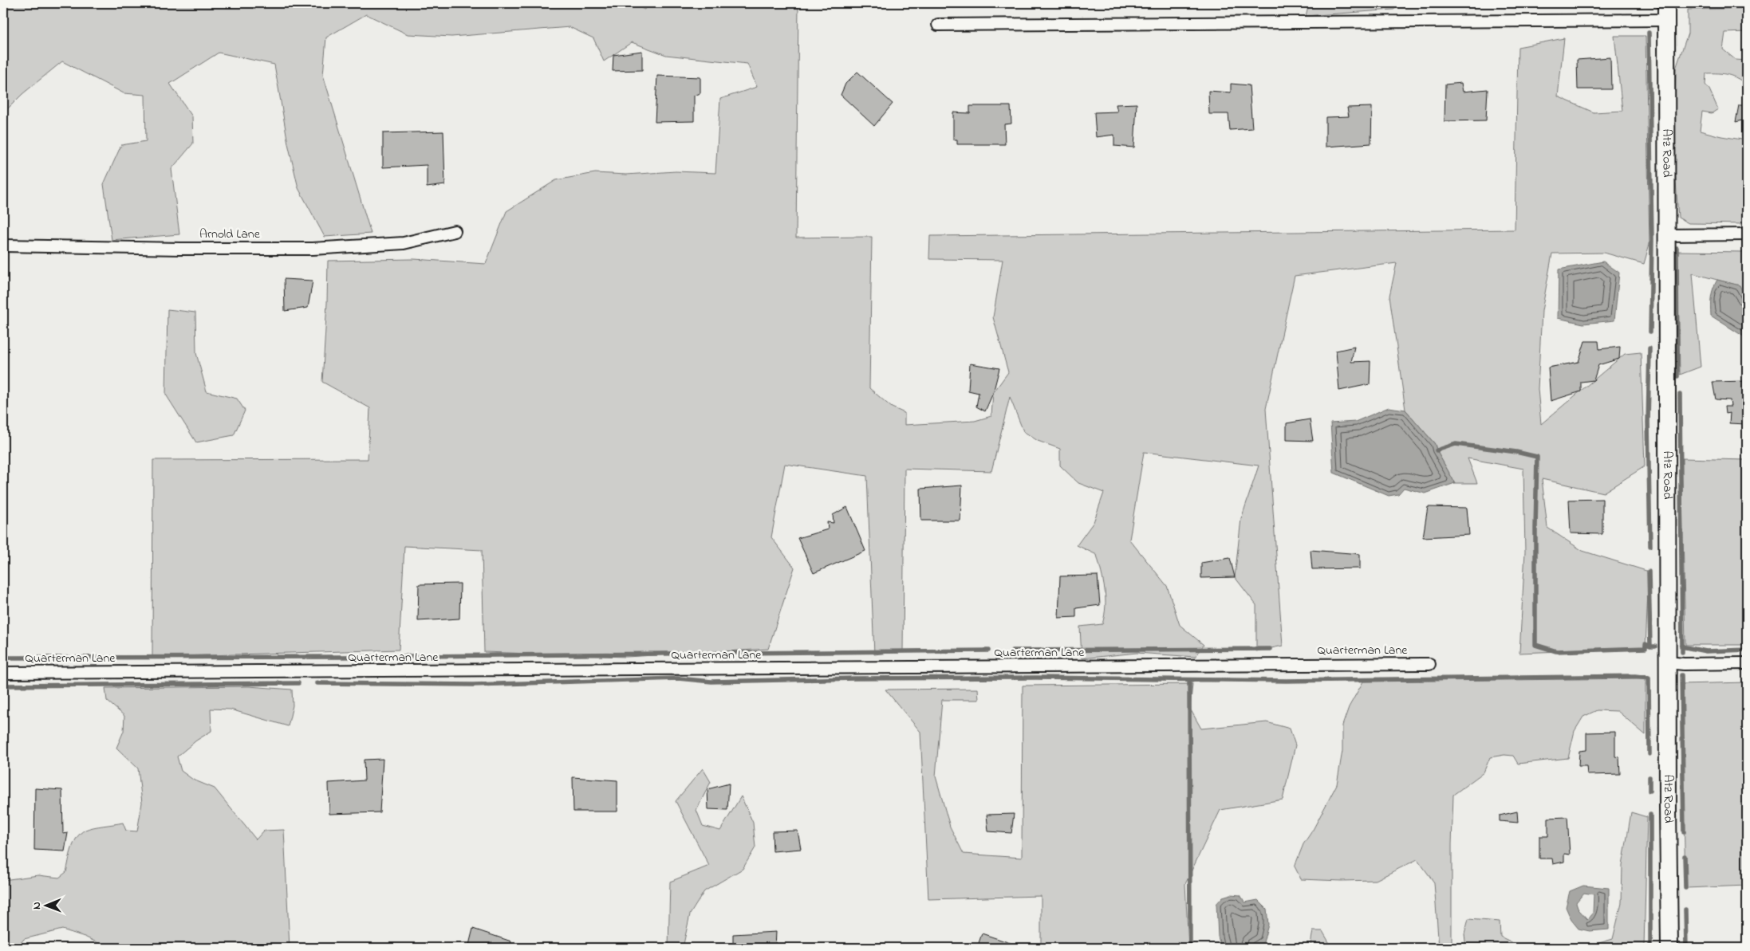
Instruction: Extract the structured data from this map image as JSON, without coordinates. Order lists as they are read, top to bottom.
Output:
{
  "streets": {
    "street": ["Atz Road", "Arnold Lane", "Quarterman Lane"]
  },
  "north": "left"
}
